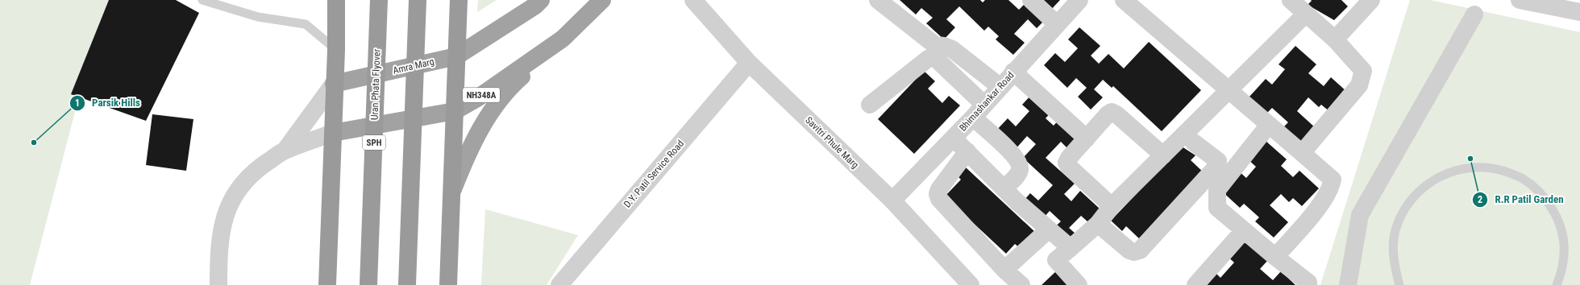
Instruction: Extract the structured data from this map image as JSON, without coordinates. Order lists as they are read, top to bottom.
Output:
{
  "streets": {
    "highway": [
      "Amra Marg",
      "Uran Phata Flyover",
      "NH348A",
      "SPH"
    ],
    "street": ["Bhimashankar Road", "Savitri Phule Marg", "D.Y. Patil Service Road"]
  },
  "crossings": [
    ["Bhimashankar Road", "Savitri Phule Marg"],
    ["Savitri Phule Marg", "D.Y. Patil Service Road"]
  ],
  "places": ["Parsik Hills", "R.R Patil Garden"]
}
